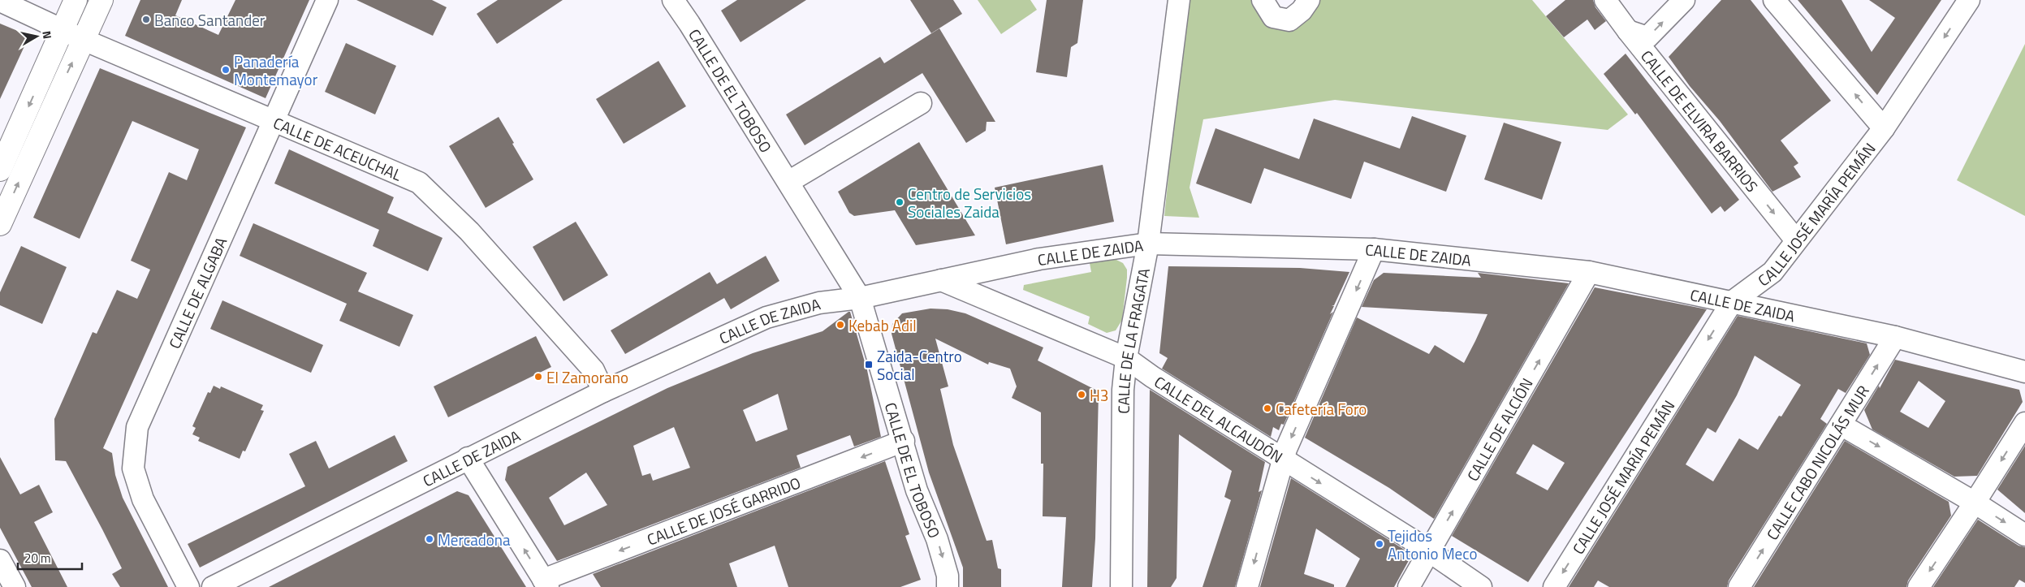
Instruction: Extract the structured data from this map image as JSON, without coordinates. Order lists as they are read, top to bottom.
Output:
{
  "streets": {
    "street": [
      "CALLE DE EL TOBOSO",
      "CALLE DE ELVIRA BARRIOS",
      "CALLE DE ACEUCHAL",
      "CALLE JOSÉ MARÍA PEMÁN",
      "CALLE DE ZAIDA",
      "CALLE DE ALGABA",
      "CALLE DE LA FRAGATA",
      "CALLE DEL ALCAUDÓN",
      "CALLE DE ALCIÓN",
      "CALLE CABO NICOLÁS MUR",
      "CALLE DE JOSÉ GARRIDO"
    ]
  },
  "crossings": [
    ["CALLE DE EL TOBOSO", "CALLE DE ZAIDA"],
    ["CALLE DE EL TOBOSO", "CALLE DE JOSÉ GARRIDO"],
    ["CALLE DE ELVIRA BARRIOS", "CALLE JOSÉ MARÍA PEMÁN"],
    ["CALLE DE ACEUCHAL", "CALLE DE ZAIDA"],
    ["CALLE DE ACEUCHAL", "CALLE DE ALGABA"],
    ["CALLE JOSÉ MARÍA PEMÁN", "CALLE DE ZAIDA"],
    ["CALLE DE ZAIDA", "CALLE DE LA FRAGATA"],
    ["CALLE DE ZAIDA", "CALLE DEL ALCAUDÓN"],
    ["CALLE DE ZAIDA", "CALLE DE ALCIÓN"],
    ["CALLE DE ZAIDA", "CALLE CABO NICOLÁS MUR"],
    ["CALLE DE LA FRAGATA", "CALLE DEL ALCAUDÓN"],
    ["CALLE DEL ALCAUDÓN", "CALLE DE ALCIÓN"]
  ],
  "one_way": ["CALLE JOSÉ MARÍA PEMÁN", "CALLE DE JOSÉ GARRIDO"],
  "places": {
    "other": [
      "Banco Santander",
      "Panadería Montemayor",
      "Centro de Servicios Sociales Zaida",
      "Kebab Adil",
      "El Zamorano",
      "H3",
      "Cafetería Foro",
      "Mercadona",
      "Tejidos Antonio Meco"
    ],
    "transit": ["Zaida-Centro Social"]
  },
  "scale_bar": "20 m",
  "north": "right"
}
